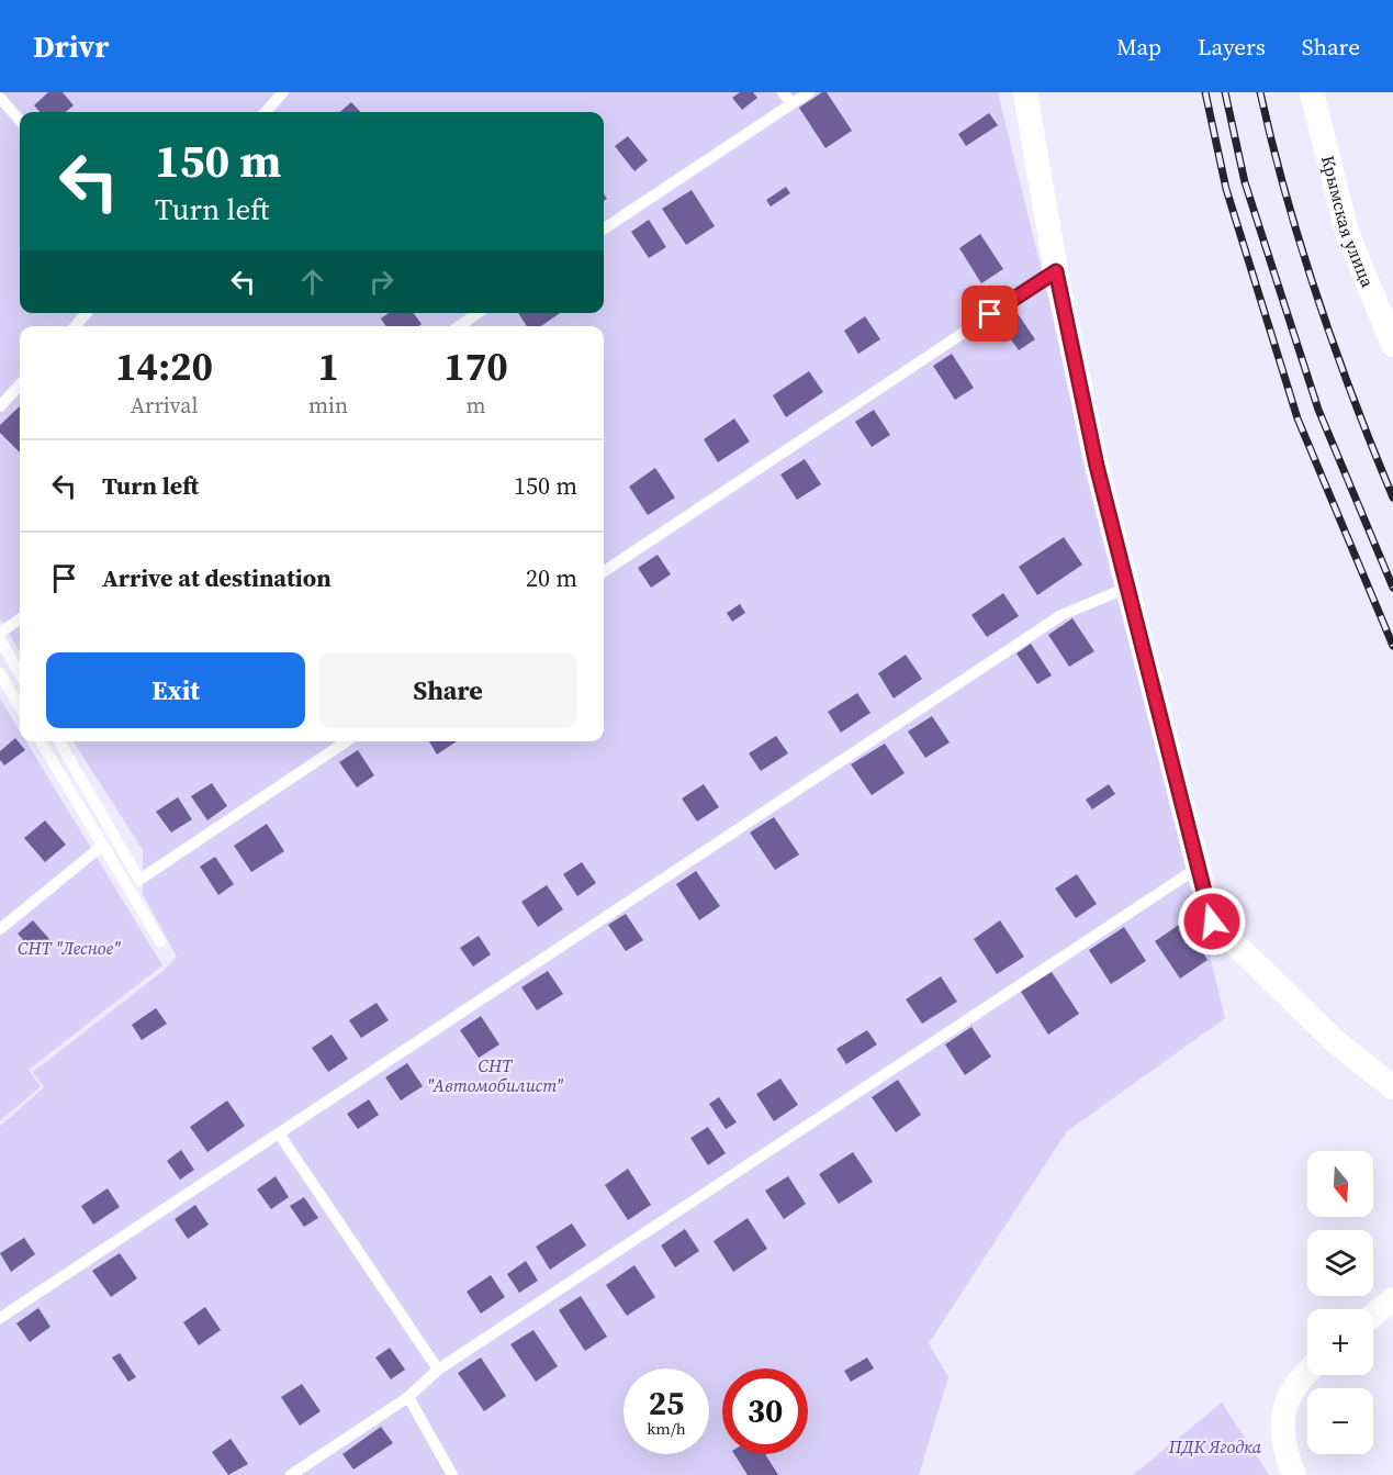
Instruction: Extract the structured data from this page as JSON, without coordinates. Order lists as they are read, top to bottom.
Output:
{
  "streets": {
    "street": ["Крымская улица"]
  },
  "parks": ["СНТ \"Лесное\"", "СНТ \"Автомобилист\"", "ПДК Ягодка"],
  "north": "bottom",
  "page": {
    "header": "Drivr",
    "nav": ["Map", "Layers", "Share"],
    "turn": ["150 m", "Turn left"],
    "eta": [
      "14:20",
      "Arrival",
      "1",
      "min",
      "170",
      "m"
    ],
    "list": [
      {
        "name": "Turn left",
        "value": "150 m"
      },
      {
        "name": "Arrive at destination",
        "value": "20 m"
      }
    ],
    "buttons": ["Exit", "Share"],
    "map_buttons": ["+", "−"],
    "speed": "25 km/h",
    "limit": "30"
  }
}
